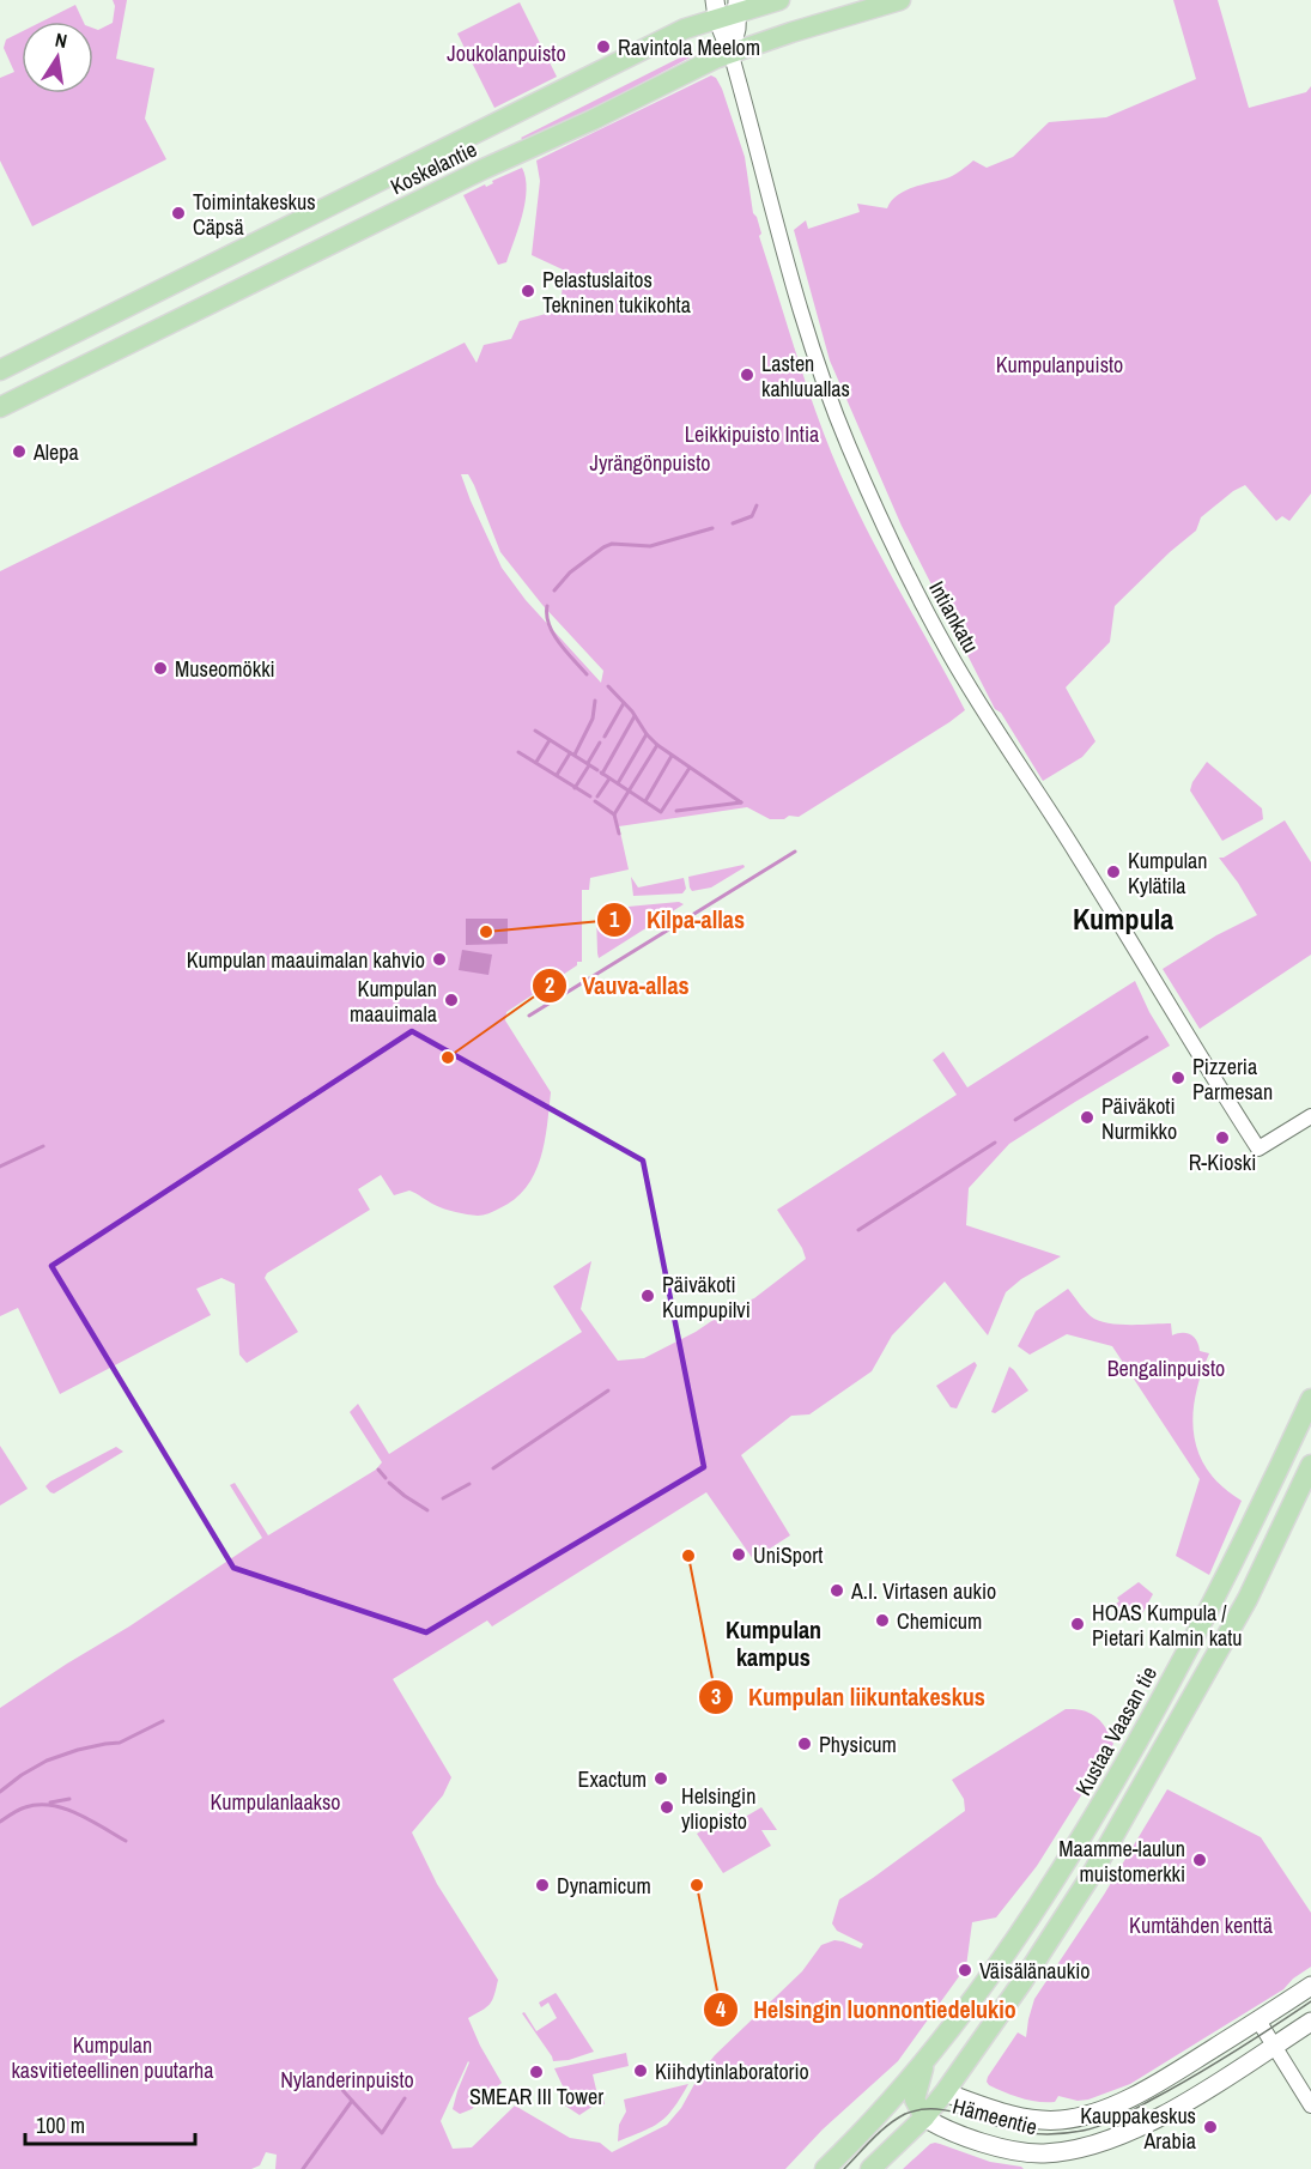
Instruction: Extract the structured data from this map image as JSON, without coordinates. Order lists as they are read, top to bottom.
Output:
{
  "streets": {
    "main road": ["Koskelantie", "Kustaa Vaasan tie", "Hämeentie"],
    "street": ["Intiankatu"]
  },
  "crossings": [
    ["Koskelantie", "Intiankatu"]
  ],
  "districts": ["Kumpula", "Kumpulan kampus"],
  "parks": [
    "Joukolanpuisto",
    "Kumpulanpuisto",
    "Leikkipuisto Intia",
    "Jyrängönpuisto",
    "Bengalinpuisto",
    "Kumpulanlaakso",
    "Kumtähden kenttä",
    "Kumpulan kasvitieteellinen puutarha",
    "Nylanderinpuisto"
  ],
  "places": [
    "Ravintola Meelom",
    "Toimintakeskus Cäpsä",
    "Pelastuslaitos Tekninen tukikohta",
    "Lasten kahluuallas",
    "Alepa",
    "Museomökki",
    "Kumpulan Kylätila",
    "Kilpa-allas",
    "Kumpulan maauimalan kahvio",
    "Kumpulan maauimala",
    "Vauva-allas",
    "Pizzeria Parmesan",
    "Päiväkoti Nurmikko",
    "R-Kioski",
    "Päiväkoti Kumpupilvi",
    "UniSport",
    "Kumpulan liikuntakeskus",
    "A.I. Virtasen aukio",
    "Chemicum",
    "HOAS Kumpula / Pietari Kalmin katu",
    "Physicum",
    "Exactum",
    "Helsingin yliopisto",
    "Maamme-laulun muistomerkki",
    "Dynamicum",
    "Helsingin luonnontiedelukio",
    "Väisälänaukio",
    "Kiihdytinlaboratorio",
    "SMEAR III Tower",
    "Kauppakeskus Arabia"
  ],
  "scale_bar": "100 m",
  "north": "top"
}
